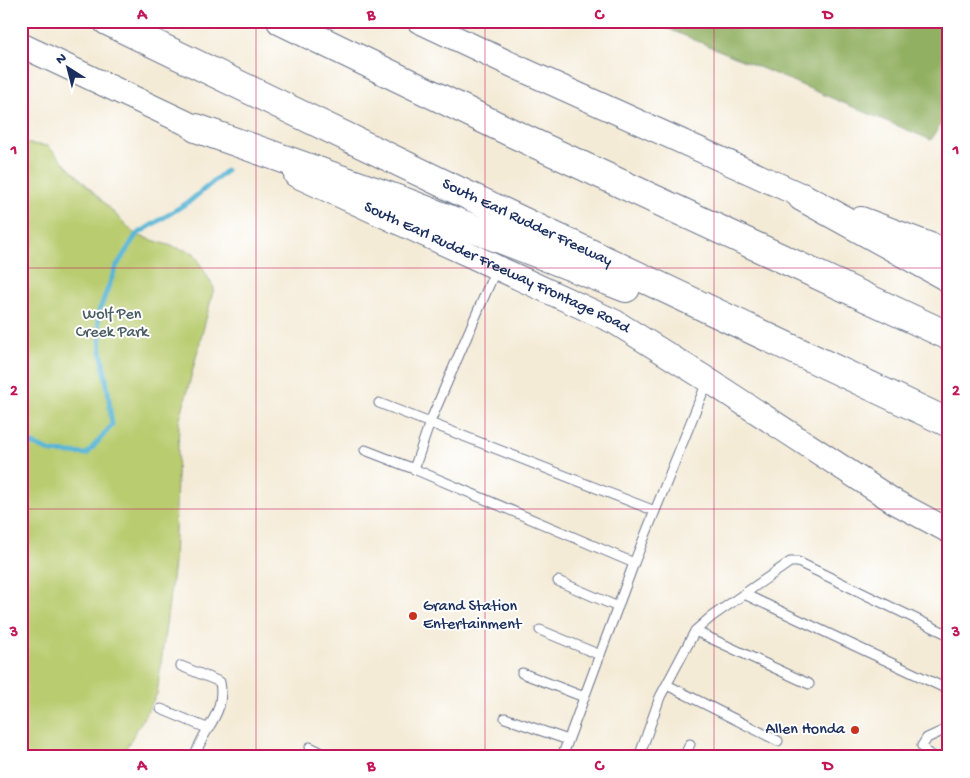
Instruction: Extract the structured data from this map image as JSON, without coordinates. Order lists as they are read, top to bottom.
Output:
{
  "streets": {
    "highway": ["South Earl Rudder Freeway"],
    "main road": ["South Earl Rudder Freeway Frontage Road"]
  },
  "parks": ["Wolf Pen Creek Park"],
  "places": ["Grand Station Entertainment", "Allen Honda"],
  "north": "top left",
  "grid": {
    "columns": [
      "A",
      "B",
      "C",
      "D"
    ],
    "rows": ["1", "2", "3"]
  }
}
